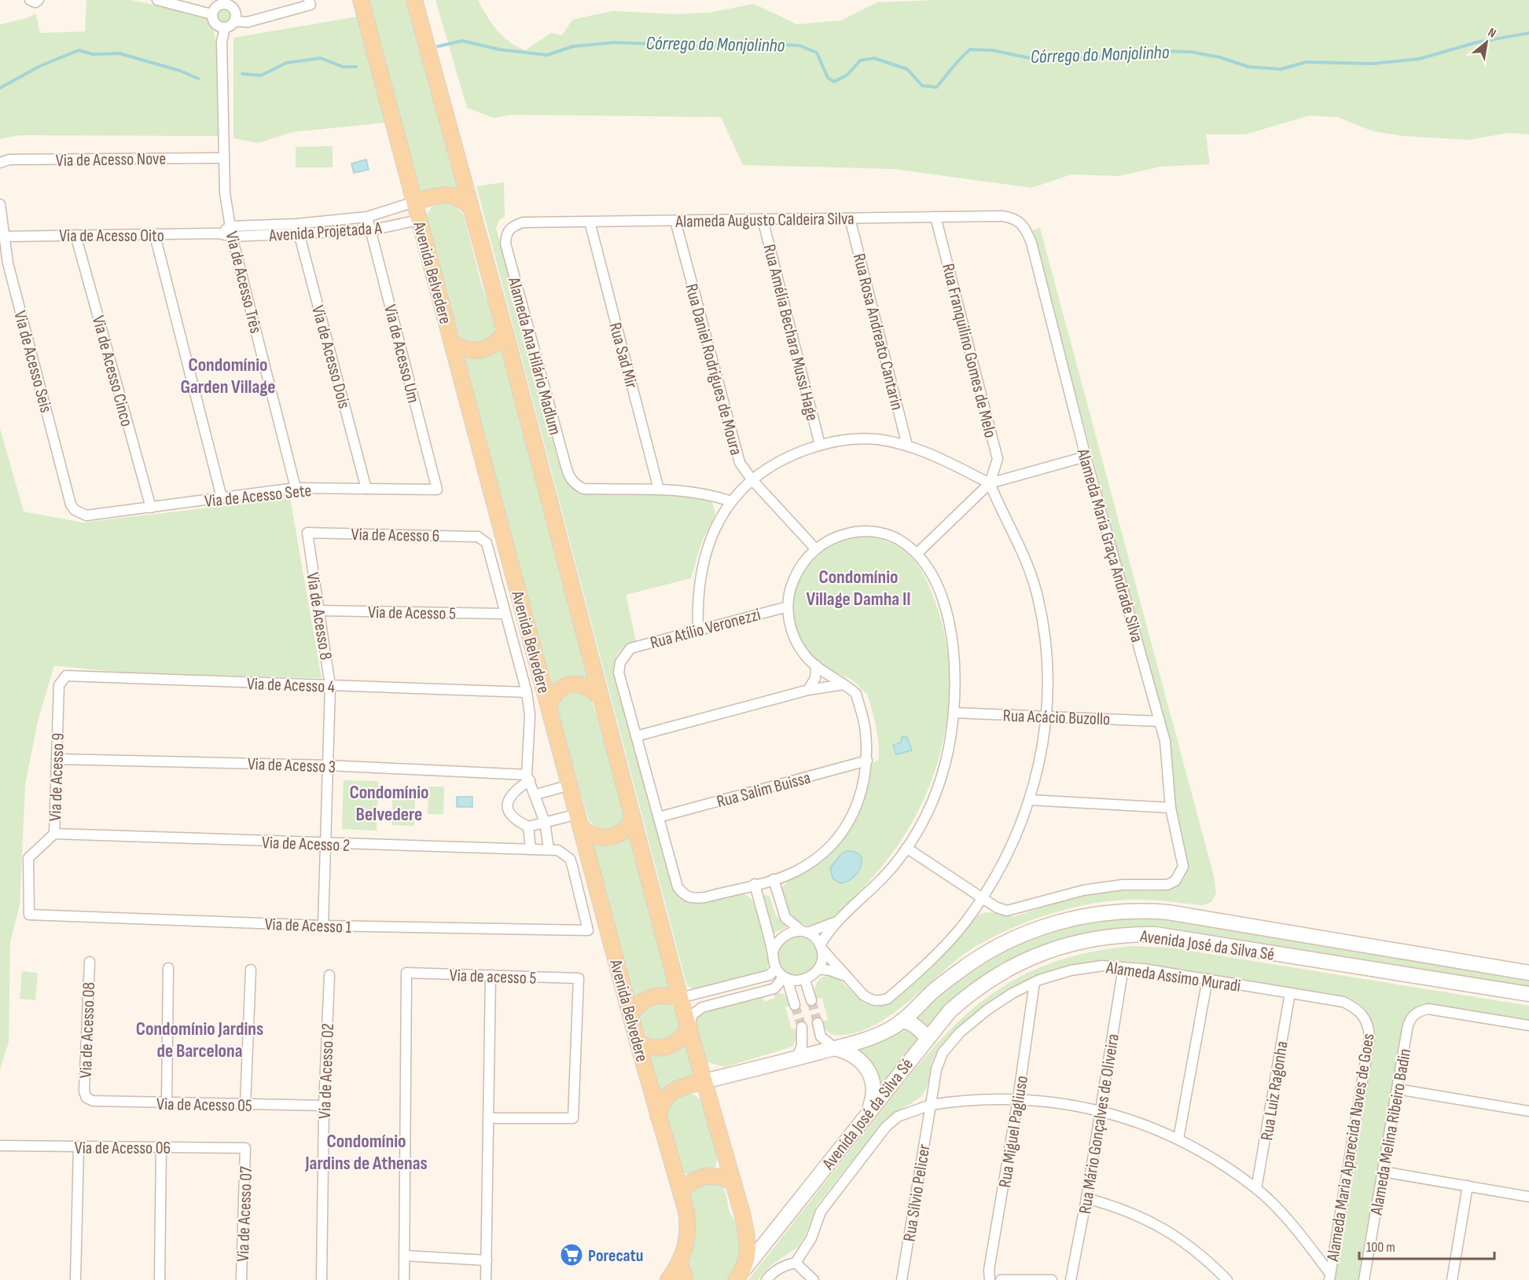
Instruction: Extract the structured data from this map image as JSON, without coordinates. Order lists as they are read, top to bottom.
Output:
{
  "streets": {
    "main road": ["Avenida Belvedere", "Avenida José da Silva Sé"],
    "street": [
      "Via de Acesso Nove",
      "Alameda Augusto Caldeira Silva",
      "Avenida Projetada A",
      "Via de Acesso Oito",
      "Via de Acesso Três",
      "Rua Rosa Andreato Cantarin",
      "Rua Amélia Bechara Mussi Hage",
      "Rua Franquilino Gomes de Melo",
      "Via de Acesso Um",
      "Rua Sad Mir",
      "Alameda Ana Hilário Madlum",
      "Via de Acesso Dois",
      "Via de Acesso Seis",
      "Rua Daniel Rodrigues de Moura",
      "Via de Acesso Cinco",
      "Via de Acesso Sete",
      "Via de Acesso 6",
      "Alameda Maria Graça Andrade Silva",
      "Via de Acesso 5",
      "Via de Acesso 8",
      "Rua Atílio Veronezzi",
      "Via de Acesso 4",
      "Rua Acácio Buzollo",
      "Via de Acesso 3",
      "Via de Acesso 9",
      "Rua Salim Buissa",
      "Via de Acesso 2",
      "Via de Acesso 1",
      "Via de acesso 5",
      "Alameda Assimo Muradi",
      "Via de Acesso 08",
      "Via de Acesso 02",
      "Rua Luiz Ragonha",
      "Via de Acesso 05",
      "Rua Mário Gonçalves de Oliveira",
      "Rua Miguel Pagliuso",
      "Alameda Melina Ribeiro Badin",
      "Via de Acesso 06",
      "Alameda Maria Aparecida Naves de Goes",
      "Rua Sílvio Pelicer",
      "Via de Acesso 07"
    ]
  },
  "crossings": [
    ["Via de Acesso Nove", "Via de Acesso Três"],
    ["Alameda Augusto Caldeira Silva", "Rua Rosa Andreato Cantarin"],
    ["Alameda Augusto Caldeira Silva", "Rua Amélia Bechara Mussi Hage"],
    ["Alameda Augusto Caldeira Silva", "Rua Franquilino Gomes de Melo"],
    ["Alameda Augusto Caldeira Silva", "Rua Sad Mir"],
    ["Alameda Augusto Caldeira Silva", "Alameda Ana Hilário Madlum"],
    ["Alameda Augusto Caldeira Silva", "Rua Daniel Rodrigues de Moura"],
    ["Alameda Augusto Caldeira Silva", "Alameda Maria Graça Andrade Silva"],
    ["Avenida Projetada A", "Via de Acesso Oito"],
    ["Avenida Projetada A", "Avenida Belvedere"],
    ["Avenida Projetada A", "Via de Acesso Três"],
    ["Avenida Projetada A", "Via de Acesso Um"],
    ["Avenida Projetada A", "Via de Acesso Dois"],
    ["Via de Acesso Oito", "Via de Acesso Três"],
    ["Via de Acesso Oito", "Via de Acesso Seis"],
    ["Via de Acesso Oito", "Via de Acesso Cinco"],
    ["Via de Acesso Três", "Via de Acesso Sete"],
    ["Via de Acesso Um", "Via de Acesso Sete"],
    ["Rua Sad Mir", "Alameda Ana Hilário Madlum"],
    ["Via de Acesso Dois", "Via de Acesso Sete"],
    ["Via de Acesso Seis", "Via de Acesso Sete"],
    ["Via de Acesso Cinco", "Via de Acesso Sete"],
    ["Via de Acesso 6", "Via de Acesso 5"],
    ["Via de Acesso 6", "Via de Acesso 8"],
    ["Alameda Maria Graça Andrade Silva", "Rua Acácio Buzollo"],
    ["Via de Acesso 5", "Via de Acesso 8"],
    ["Via de Acesso 8", "Via de Acesso 4"],
    ["Via de Acesso 8", "Via de Acesso 3"],
    ["Via de Acesso 8", "Via de Acesso 2"],
    ["Via de Acesso 8", "Via de Acesso 1"],
    ["Via de Acesso 4", "Via de Acesso 9"],
    ["Via de Acesso 3", "Via de Acesso 9"],
    ["Via de Acesso 9", "Via de Acesso 2"],
    ["Via de Acesso 9", "Via de Acesso 1"],
    ["Via de Acesso 2", "Via de Acesso 1"],
    ["Alameda Assimo Muradi", "Rua Luiz Ragonha"],
    ["Alameda Assimo Muradi", "Rua Mário Gonçalves de Oliveira"],
    ["Alameda Assimo Muradi", "Rua Miguel Pagliuso"],
    ["Alameda Assimo Muradi", "Alameda Maria Aparecida Naves de Goes"],
    ["Alameda Assimo Muradi", "Rua Sílvio Pelicer"],
    ["Via de Acesso 08", "Via de Acesso 05"],
    ["Via de Acesso 02", "Via de Acesso 05"],
    ["Via de Acesso 06", "Via de Acesso 07"]
  ],
  "districts": [
    "Condomínio Garden Village",
    "Condomínio Village Damha II",
    "Condomínio Belvedere",
    "Condomínio Jardins de Barcelona",
    "Condomínio Jardins de Athenas"
  ],
  "water": ["Córrego do Monjolinho"],
  "places": {
    "supermarket": ["Porecatu"]
  },
  "scale_bar": "100 m",
  "north": "top right"
}
